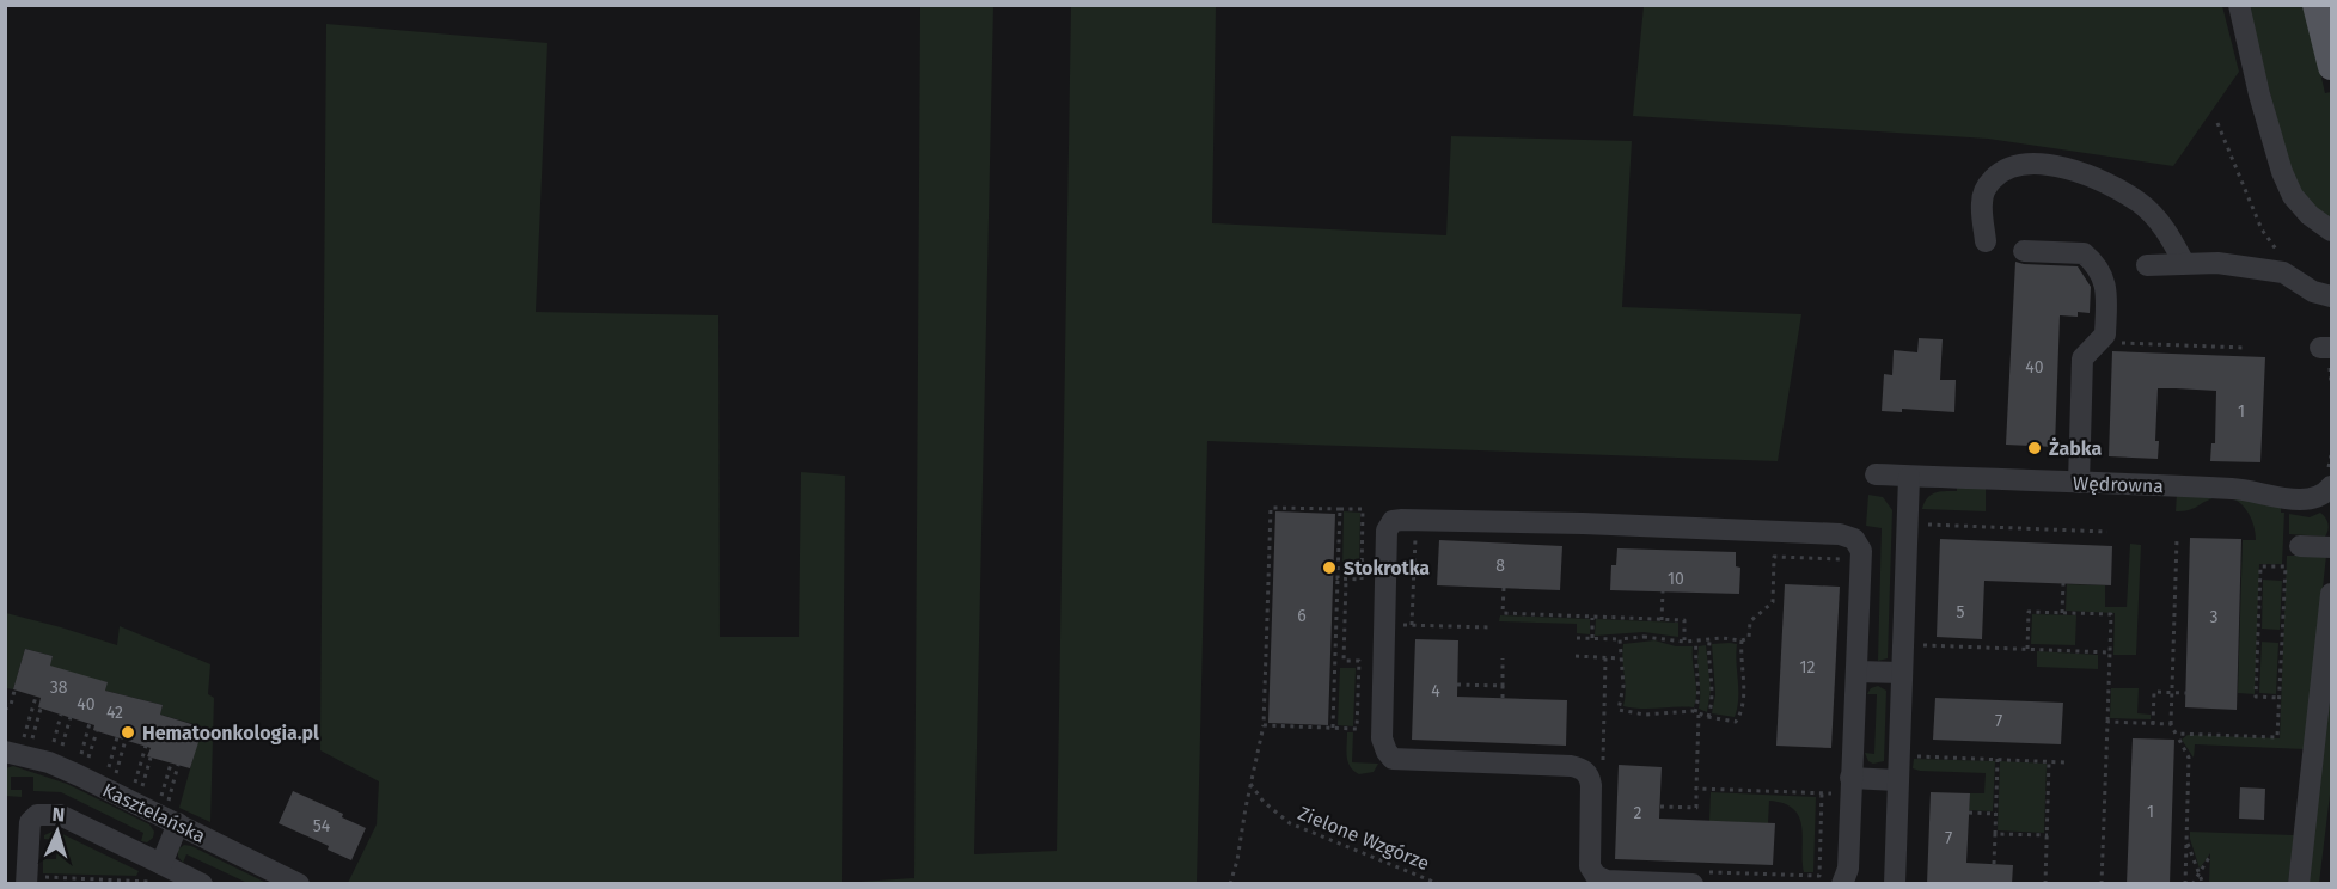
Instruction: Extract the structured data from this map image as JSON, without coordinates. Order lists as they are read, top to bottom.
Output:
{
  "streets": {
    "street": ["Wędrowna", "Kasztelańska"],
    "path": ["Zielone Wzgórze"]
  },
  "places": ["Żabka", "Stokrotka", "Hematoonkologia.pl"],
  "house_numbers": [
    "40",
    "1",
    "8",
    "10",
    "5",
    "6",
    "3",
    "12",
    "38",
    "4",
    "40",
    "42",
    "7",
    "1",
    "2",
    "54",
    "7"
  ],
  "north": "top"
}
